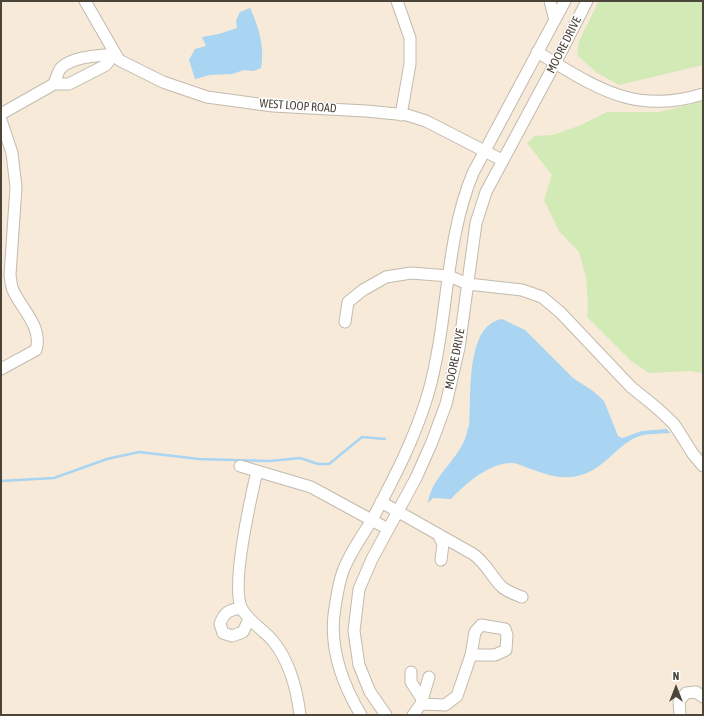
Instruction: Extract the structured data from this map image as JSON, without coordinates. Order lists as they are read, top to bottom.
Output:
{
  "streets": {
    "street": ["MOORE DRIVE", "WEST LOOP ROAD"]
  },
  "crossings": [
    ["MOORE DRIVE", "WEST LOOP ROAD"]
  ],
  "north": "top"
}
